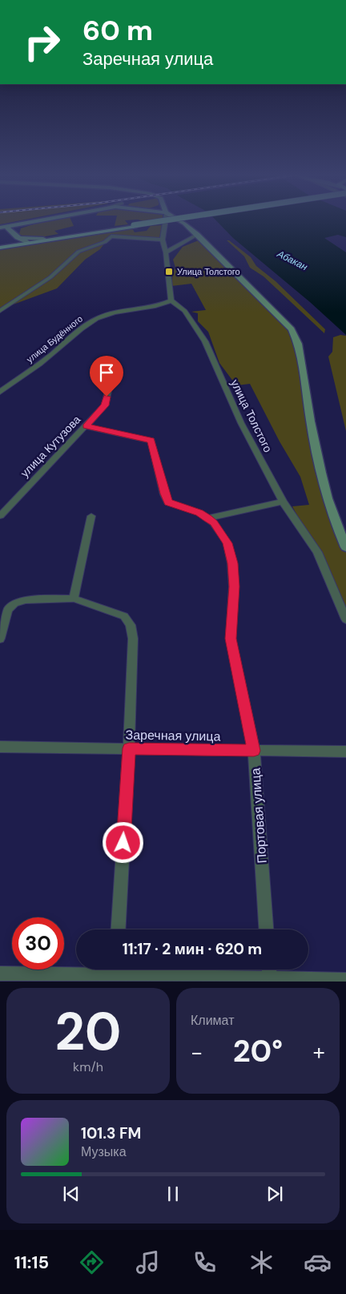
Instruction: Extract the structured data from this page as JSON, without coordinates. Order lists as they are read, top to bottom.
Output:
{
  "streets": {
    "street": [
      "улица Будённого",
      "улица Толстого",
      "улица Кутузова",
      "Заречная улица",
      "Портовая улица"
    ]
  },
  "crossings": [
    ["улица Будённого", "улица Толстого"],
    ["улица Кутузова", "Портовая улица"],
    ["Заречная улица", "Портовая улица"]
  ],
  "water": ["Абакан"],
  "places": {
    "transit": ["Улица Толстого"]
  },
  "page": {
    "turn": ["60 m", "Заречная улица"],
    "limit": "30",
    "trip": "11:17 · 2 мин · 620 m",
    "tile": [
      ["20", "km/h"],
      "Климат"
    ],
    "heat": ["−", "20°", "+"],
    "song": ["101.3 FM", "Музыка"],
    "tabs": "11:15"
  }
}
